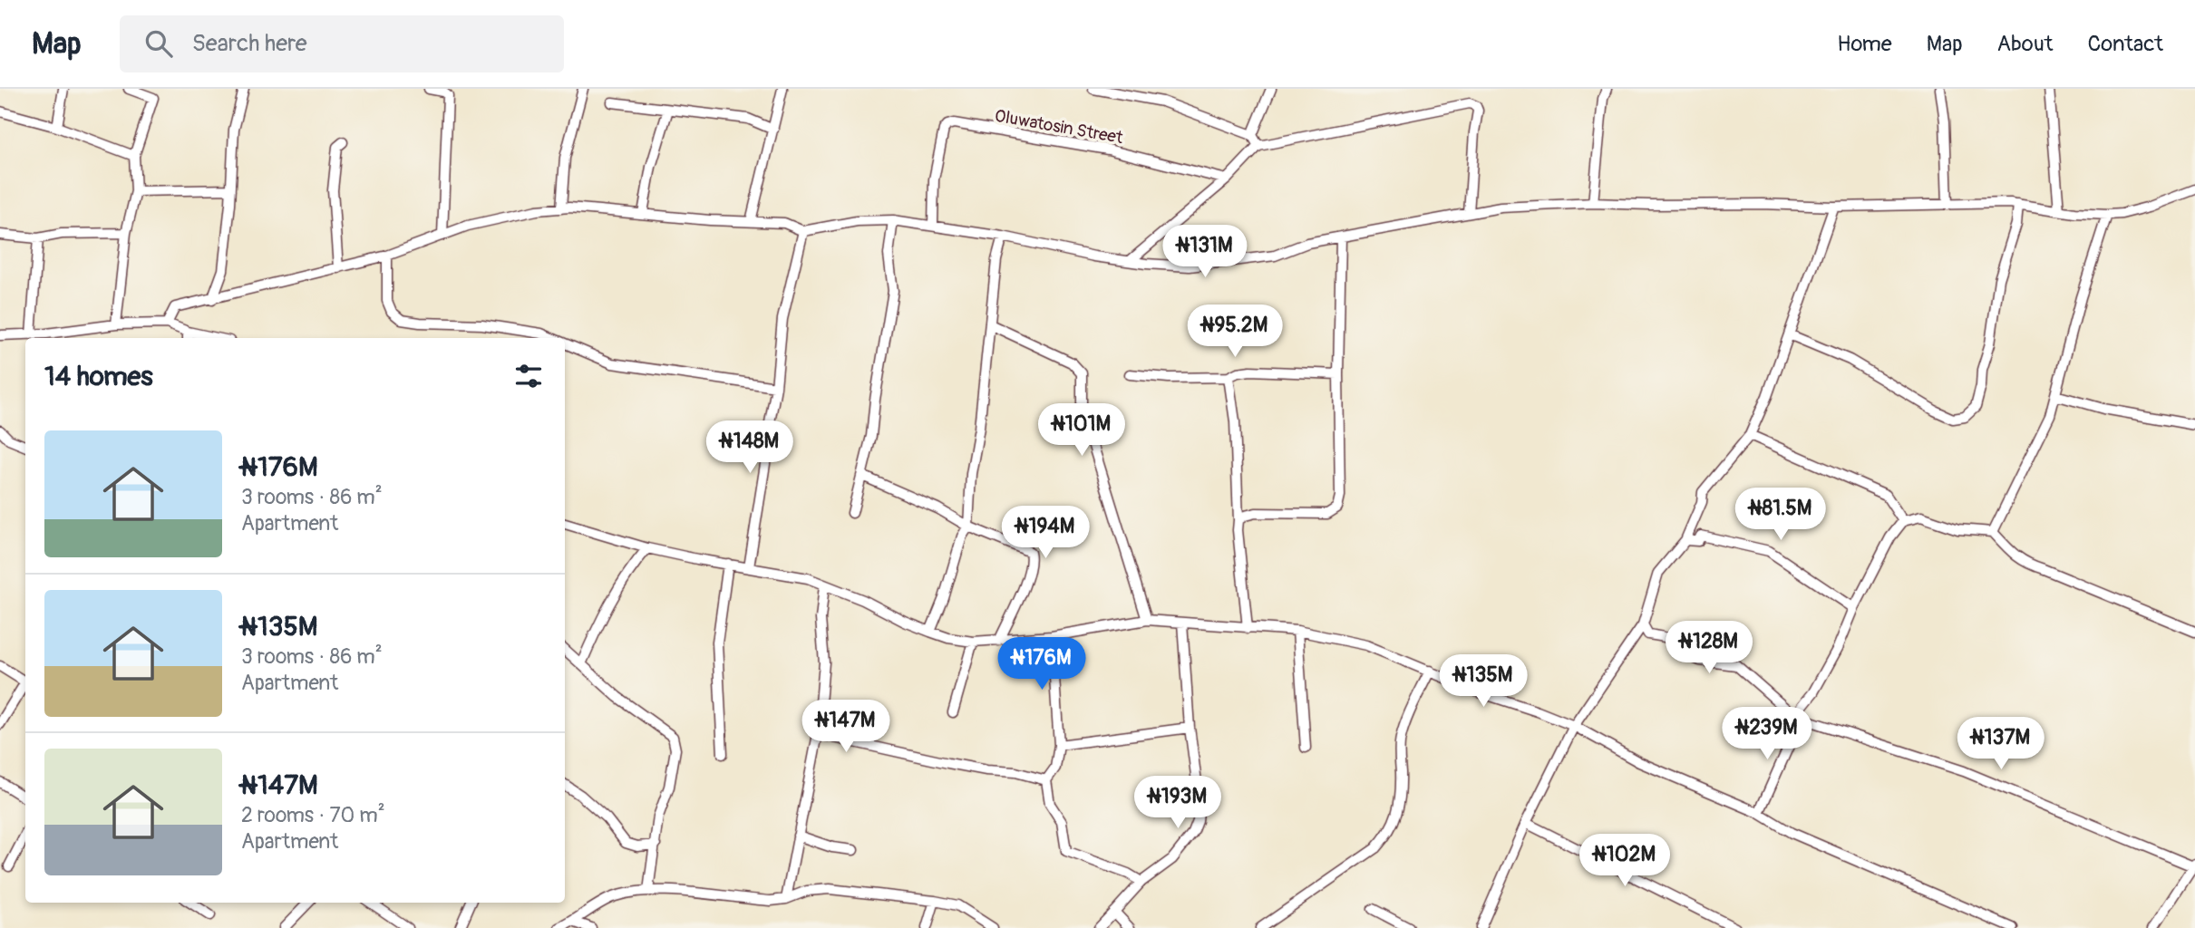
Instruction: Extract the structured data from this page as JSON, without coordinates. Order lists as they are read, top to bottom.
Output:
{
  "streets": {
    "street": ["Oluwatosin Street"]
  },
  "page": {
    "header": "Map",
    "search": "Search here",
    "nav": [
      "Home",
      "Map",
      "About",
      "Contact"
    ],
    "price": [
      "₦131M",
      "₦95.2M",
      "₦101M",
      "₦148M",
      "₦81.5M",
      "₦194M",
      "₦128M",
      "₦176M",
      "₦135M",
      "₦147M",
      "₦239M",
      "₦137M",
      "₦193M",
      "₦102M"
    ],
    "heading": "14 homes",
    "list": [
      {
        "name": "₦176M",
        "note": "3 rooms · 86 m² · Apartment"
      },
      {
        "name": "₦135M",
        "note": "3 rooms · 86 m² · Apartment"
      },
      {
        "name": "₦147M",
        "note": "2 rooms · 70 m² · Apartment"
      }
    ]
  }
}
